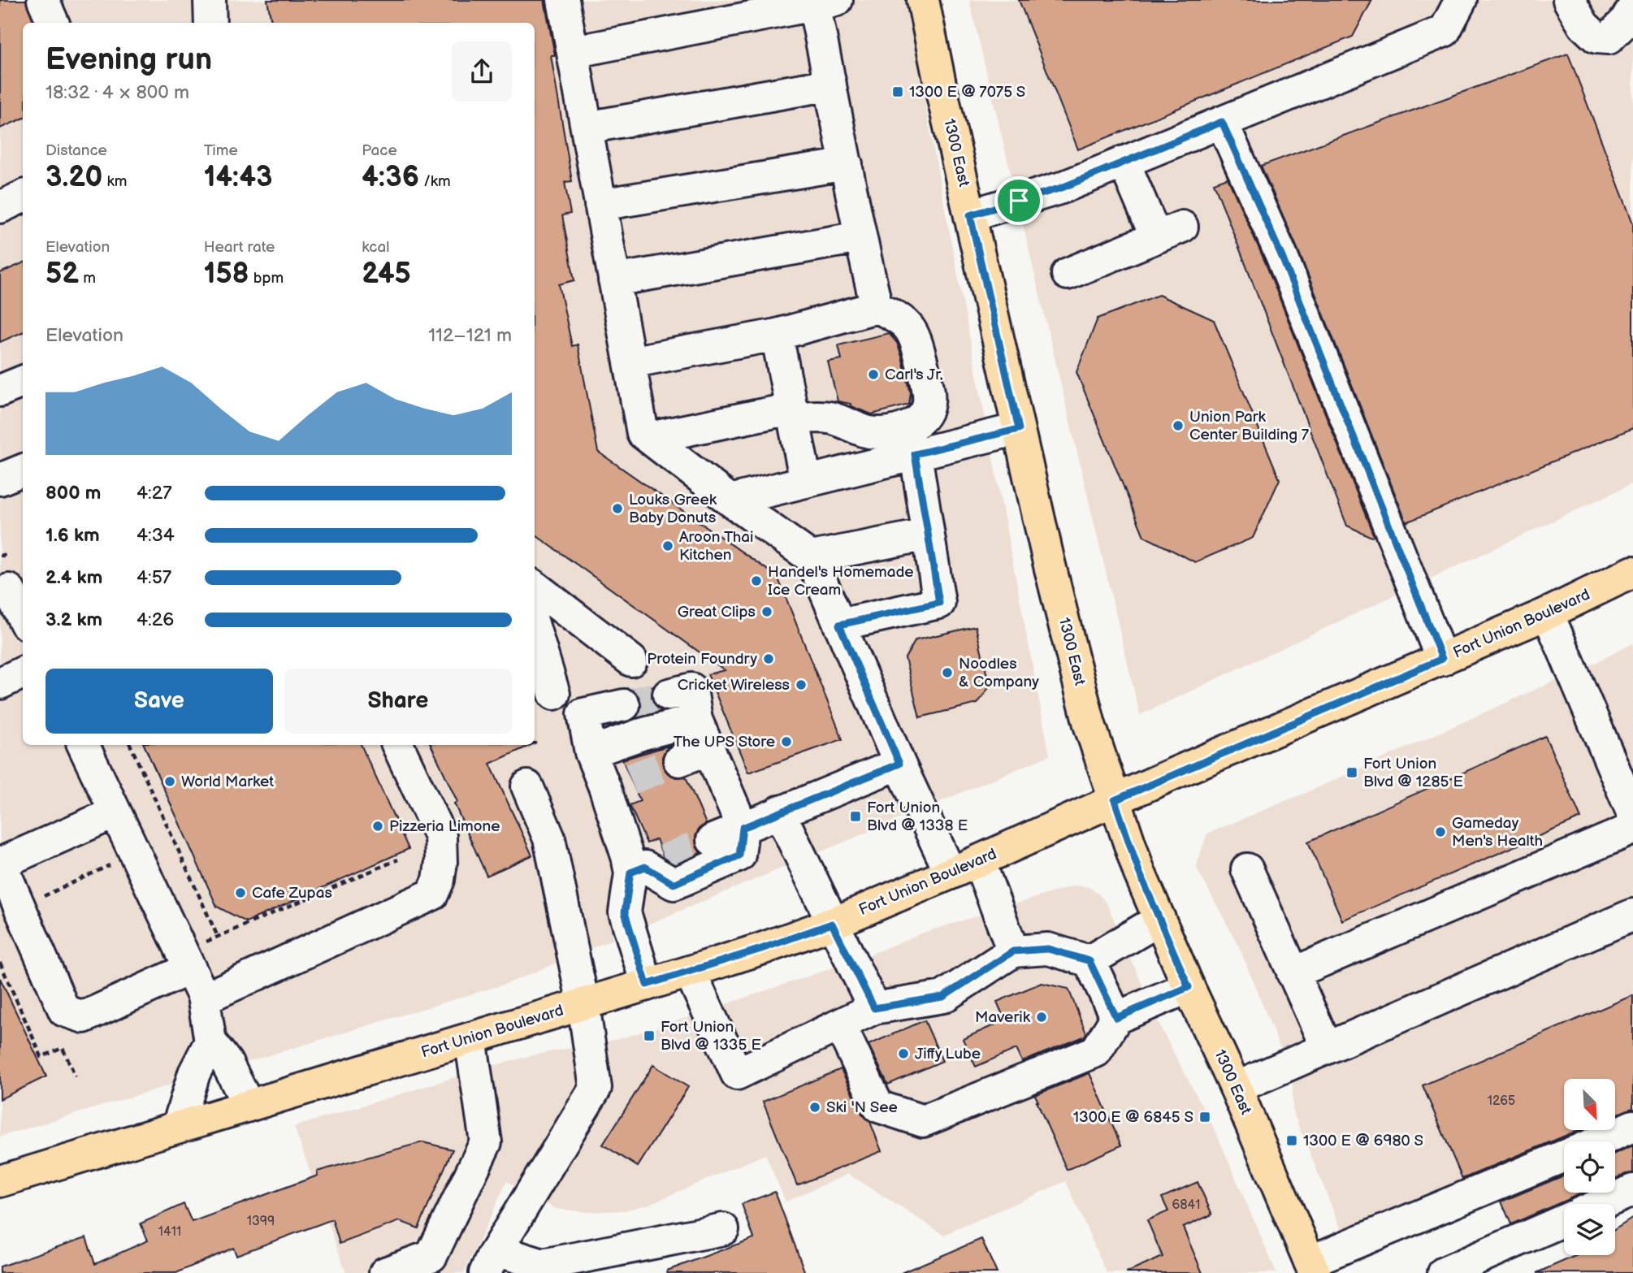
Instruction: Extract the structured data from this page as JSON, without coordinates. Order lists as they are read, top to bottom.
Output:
{
  "streets": {
    "main road": ["1300 East", "Fort Union Boulevard"]
  },
  "crossings": [
    ["1300 East", "Fort Union Boulevard"]
  ],
  "places": {
    "transit": [
      "1300 E @ 7075 S",
      "Fort Union Blvd @ 1285 E",
      "Fort Union Blvd @ 1338 E",
      "Fort Union Blvd @ 1335 E",
      "1300 E @ 6845 S",
      "1300 E @ 6980 S"
    ],
    "other": [
      "Carl's Jr.",
      "Union Park Center Building 7",
      "Louks Greek Baby Donuts",
      "Aroon Thai Kitchen",
      "Handel's Homemade Ice Cream",
      "Great Clips",
      "Protein Foundry",
      "Noodles & Company",
      "Cricket Wireless",
      "The UPS Store",
      "World Market",
      "Pizzeria Limone",
      "Gameday Men's Health",
      "Cafe Zupas",
      "Maverik",
      "Jiffy Lube",
      "Ski 'N See"
    ]
  },
  "house_numbers": [
    "1265",
    "6841",
    "1399",
    "1411"
  ],
  "north": "bottom right",
  "page": {
    "heading": ["Evening run", "18:32 · 4 × 800 m"],
    "stats": [
      ["Distance", "3.20 km"],
      ["Time", "14:43"],
      ["Pace", "4:36 /km"],
      ["Elevation", "52 m"],
      ["Heart rate", "158 bpm"],
      ["kcal", "245"]
    ],
    "chart": ["Elevation", "112–121 m"],
    "list": [
      {
        "name": "800 m",
        "note": "4:27"
      },
      {
        "name": "1.6 km",
        "note": "4:34"
      },
      {
        "name": "2.4 km",
        "note": "4:57"
      },
      {
        "name": "3.2 km",
        "note": "4:26"
      }
    ],
    "buttons": ["Save", "Share"]
  }
}
